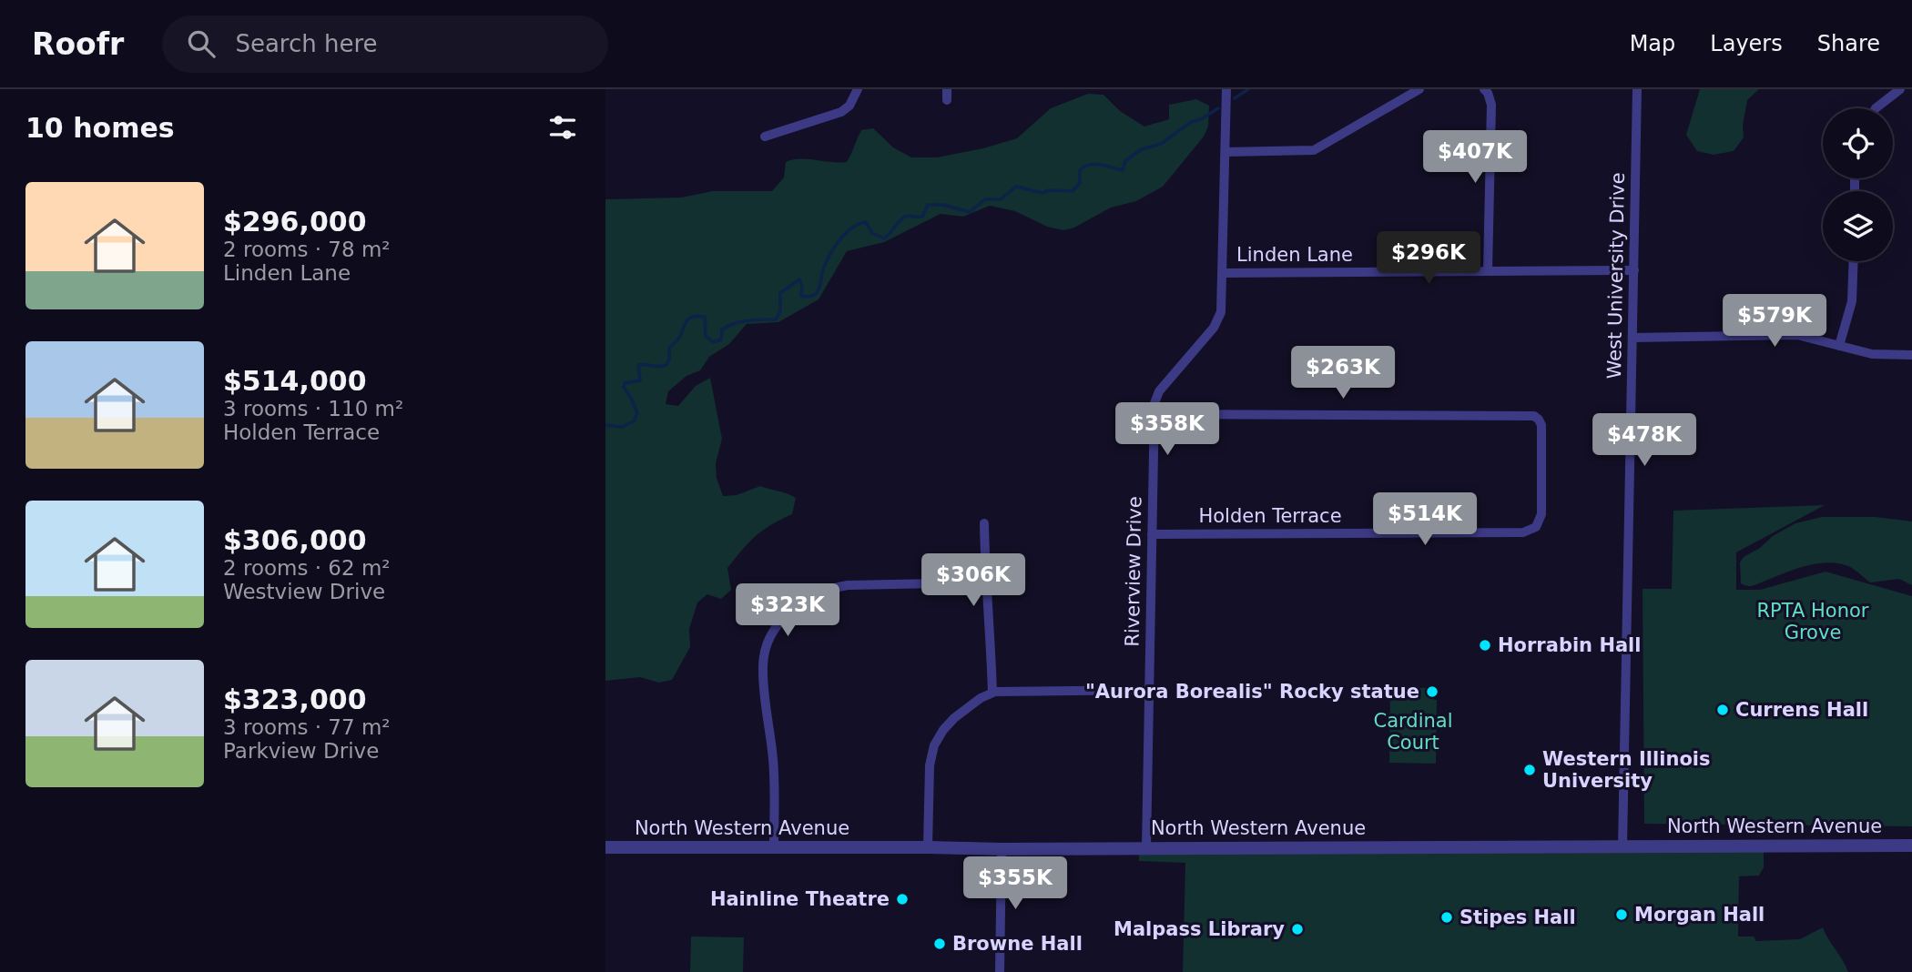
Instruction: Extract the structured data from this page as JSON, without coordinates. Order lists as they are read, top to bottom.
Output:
{
  "streets": {
    "street": [
      "Linden Lane",
      "West University Drive",
      "Holden Terrace",
      "Riverview Drive",
      "North Western Avenue"
    ]
  },
  "crossings": [
    ["Linden Lane", "West University Drive"],
    ["Linden Lane", "Riverview Drive"],
    ["West University Drive", "North Western Avenue"],
    ["Holden Terrace", "Riverview Drive"],
    ["Riverview Drive", "North Western Avenue"]
  ],
  "parks": ["RPTA Honor Grove", "Cardinal Court"],
  "places": [
    "Horrabin Hall",
    "\"Aurora Borealis\" Rocky statue",
    "Currens Hall",
    "Western Illinois University",
    "Hainline Theatre",
    "Morgan Hall",
    "Stipes Hall",
    "Malpass Library",
    "Browne Hall"
  ],
  "page": {
    "header": "Roofr",
    "search": "Search here",
    "nav": ["Map", "Layers", "Share"],
    "heading": "10 homes",
    "price": [
      "$407K",
      "$296K",
      "$579K",
      "$263K",
      "$358K",
      "$478K",
      "$514K",
      "$306K",
      "$323K",
      "$355K"
    ],
    "list": [
      {
        "name": "$296,000",
        "note": "2 rooms · 78 m² · Linden Lane"
      },
      {
        "name": "$514,000",
        "note": "3 rooms · 110 m² · Holden Terrace"
      },
      {
        "name": "$306,000",
        "note": "2 rooms · 62 m² · Westview Drive"
      },
      {
        "name": "$323,000",
        "note": "3 rooms · 77 m² · Parkview Drive"
      }
    ]
  }
}
